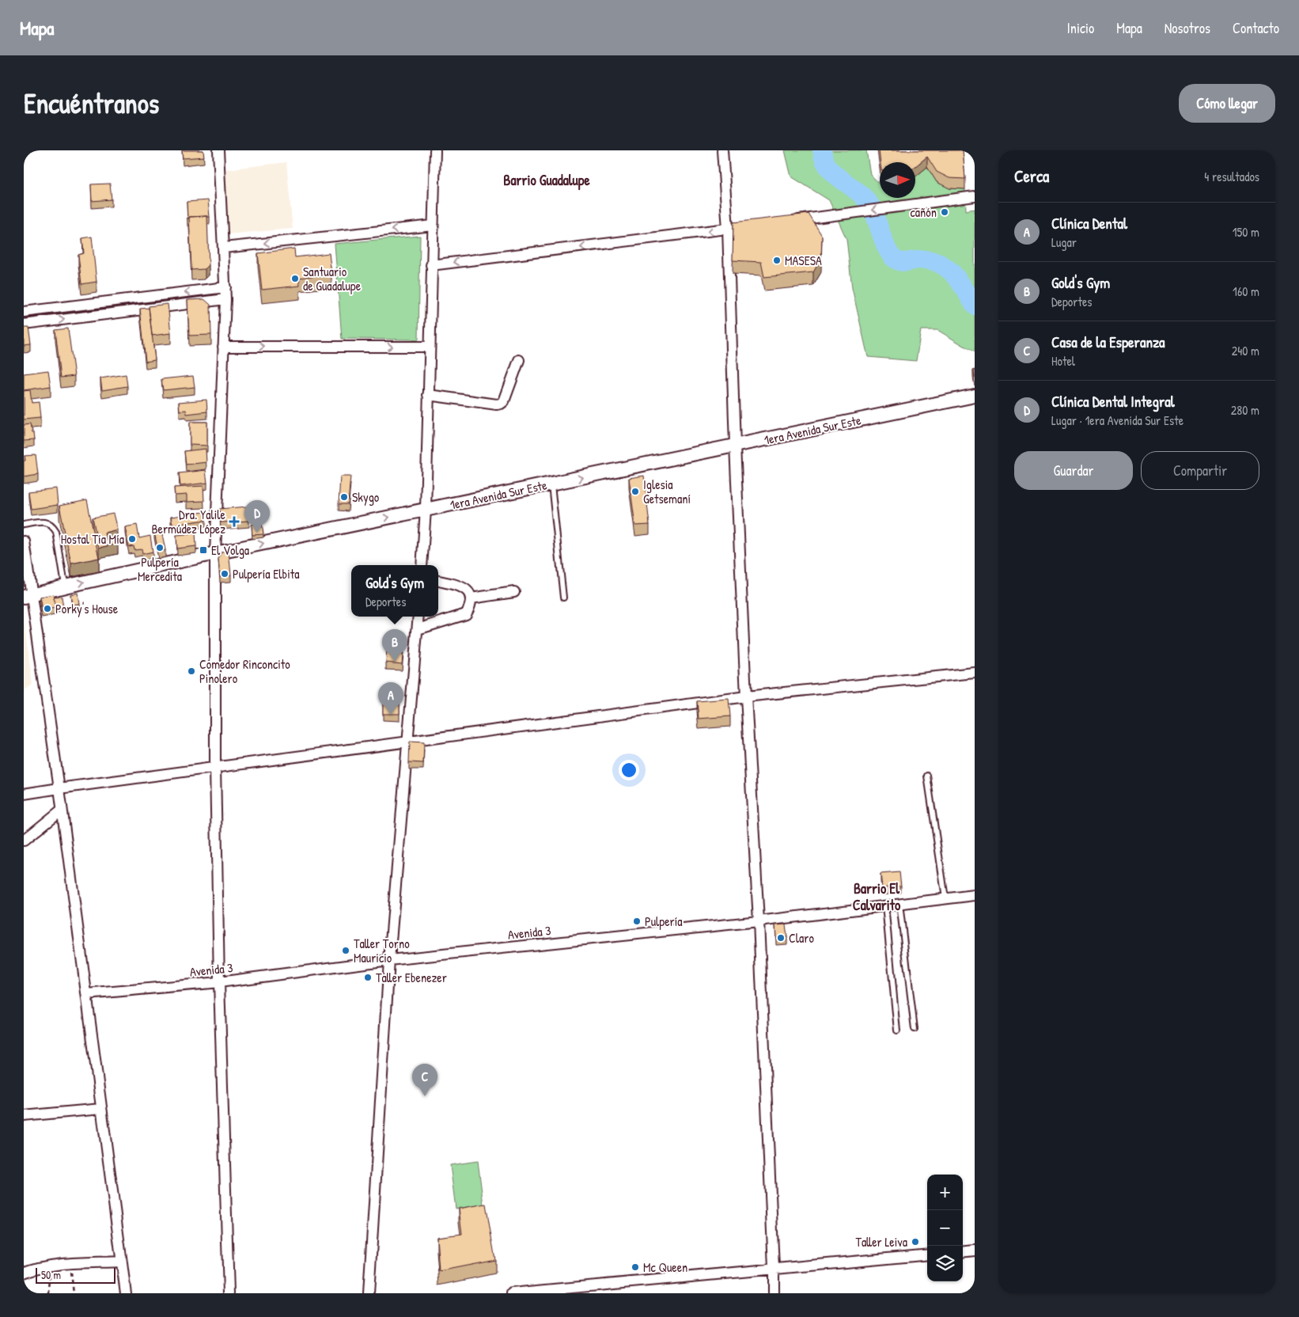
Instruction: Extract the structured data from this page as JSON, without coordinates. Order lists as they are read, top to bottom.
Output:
{
  "streets": {
    "street": ["1era Avenida Sur Este", "Avenida 3"]
  },
  "one_way": ["1era Avenida Sur Este"],
  "districts": ["Barrio Guadalupe", "Barrio El Calvarito"],
  "places": {
    "other": [
      "cañón",
      "MASESA",
      "Santuario de Guadalupe",
      "Iglesia Getsemaní",
      "Skygo",
      "Hostal Tía Mía",
      "Pulpería Mercedita",
      "Pulpería Elbita",
      "Porky's House",
      "Comedor Rinconcito Pinolero",
      "Pulpería",
      "Claro",
      "Taller Torno Mauricio",
      "Taller Ebenezer",
      "Taller Leiva",
      "Mc Queen"
    ],
    "health": ["Dra. Yalile Bermúdez López"],
    "transit": ["El Volga"]
  },
  "scale_bar": "50 m",
  "north": "right",
  "page": {
    "header": "Mapa",
    "nav": [
      "Inicio",
      "Mapa",
      "Nosotros",
      "Contacto"
    ],
    "buttons": [
      "Cómo llegar",
      ["Guardar", "Compartir"]
    ],
    "title": "Encuéntranos",
    "heading": ["Cerca", "4 resultados"],
    "list": [
      {
        "mark": "A",
        "name": "Clínica Dental",
        "note": "Lugar",
        "value": "150 m"
      },
      {
        "mark": "B",
        "name": "Gold's Gym",
        "note": "Deportes",
        "value": "160 m"
      },
      {
        "mark": "C",
        "name": "Casa de la Esperanza",
        "note": "Hotel",
        "value": "240 m"
      },
      {
        "mark": "D",
        "name": "Clínica Dental Integral",
        "note": "Lugar · 1era Avenida Sur Este",
        "value": "280 m"
      }
    ],
    "pins": [
      "D",
      "B",
      "A",
      "C"
    ],
    "popup": ["Gold's Gym", "Deportes"],
    "map_buttons": ["+", "−"],
    "scale": "50 m"
  }
}
